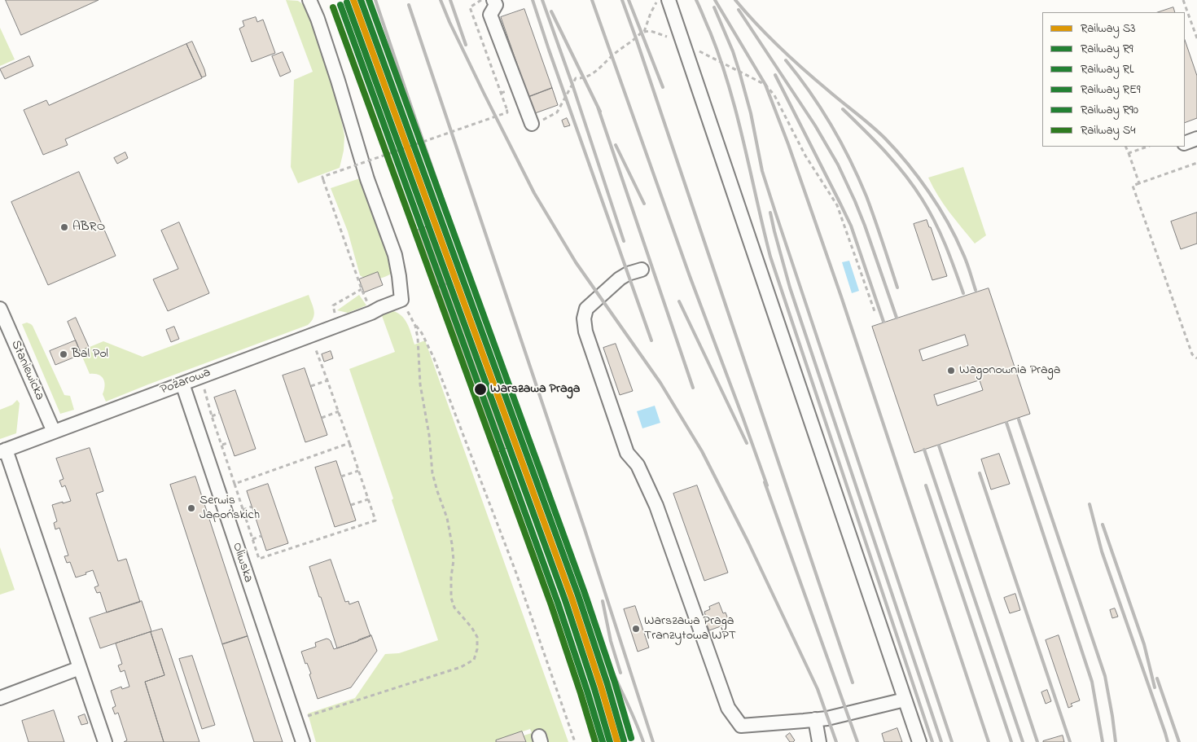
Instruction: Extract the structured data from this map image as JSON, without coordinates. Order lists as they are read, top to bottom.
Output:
{
  "streets": {
    "street": ["Staniewicka", "Pożarowa", "Oliwska"]
  },
  "crossings": [
    ["Staniewicka", "Pożarowa"],
    ["Pożarowa", "Oliwska"]
  ],
  "places": [
    "ABRO",
    "Bal Pol",
    "Wagonownia Praga",
    "Warszawa Praga",
    "Serwis Japońskich",
    "Warszawa Praga Tranzytowa WPT"
  ],
  "lines": [
    "rail line S3",
    "rail line RL",
    "rail line R90",
    "rail line R9",
    "rail line RE9",
    "rail line S4"
  ],
  "legend": [
    "Railway S3",
    "Railway R9",
    "Railway RL",
    "Railway RE9",
    "Railway R90",
    "Railway S4"
  ]
}
